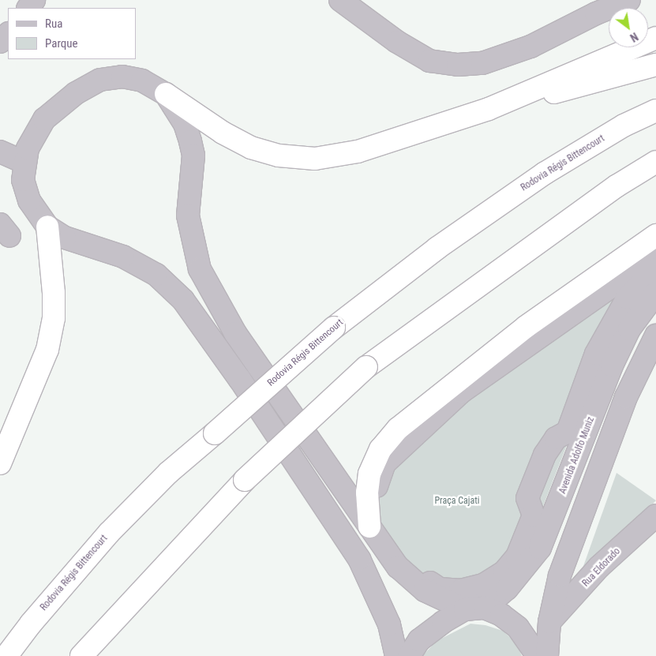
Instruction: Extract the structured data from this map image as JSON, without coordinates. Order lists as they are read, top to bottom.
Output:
{
  "streets": {
    "highway": ["Rodovia Régis Bittencourt"],
    "street": ["Avenida Adolfo Muniz", "Rua Eldorado"]
  },
  "parks": ["Praça Cajati"],
  "legend": ["Rua", "Parque"],
  "north": "bottom right"
}
